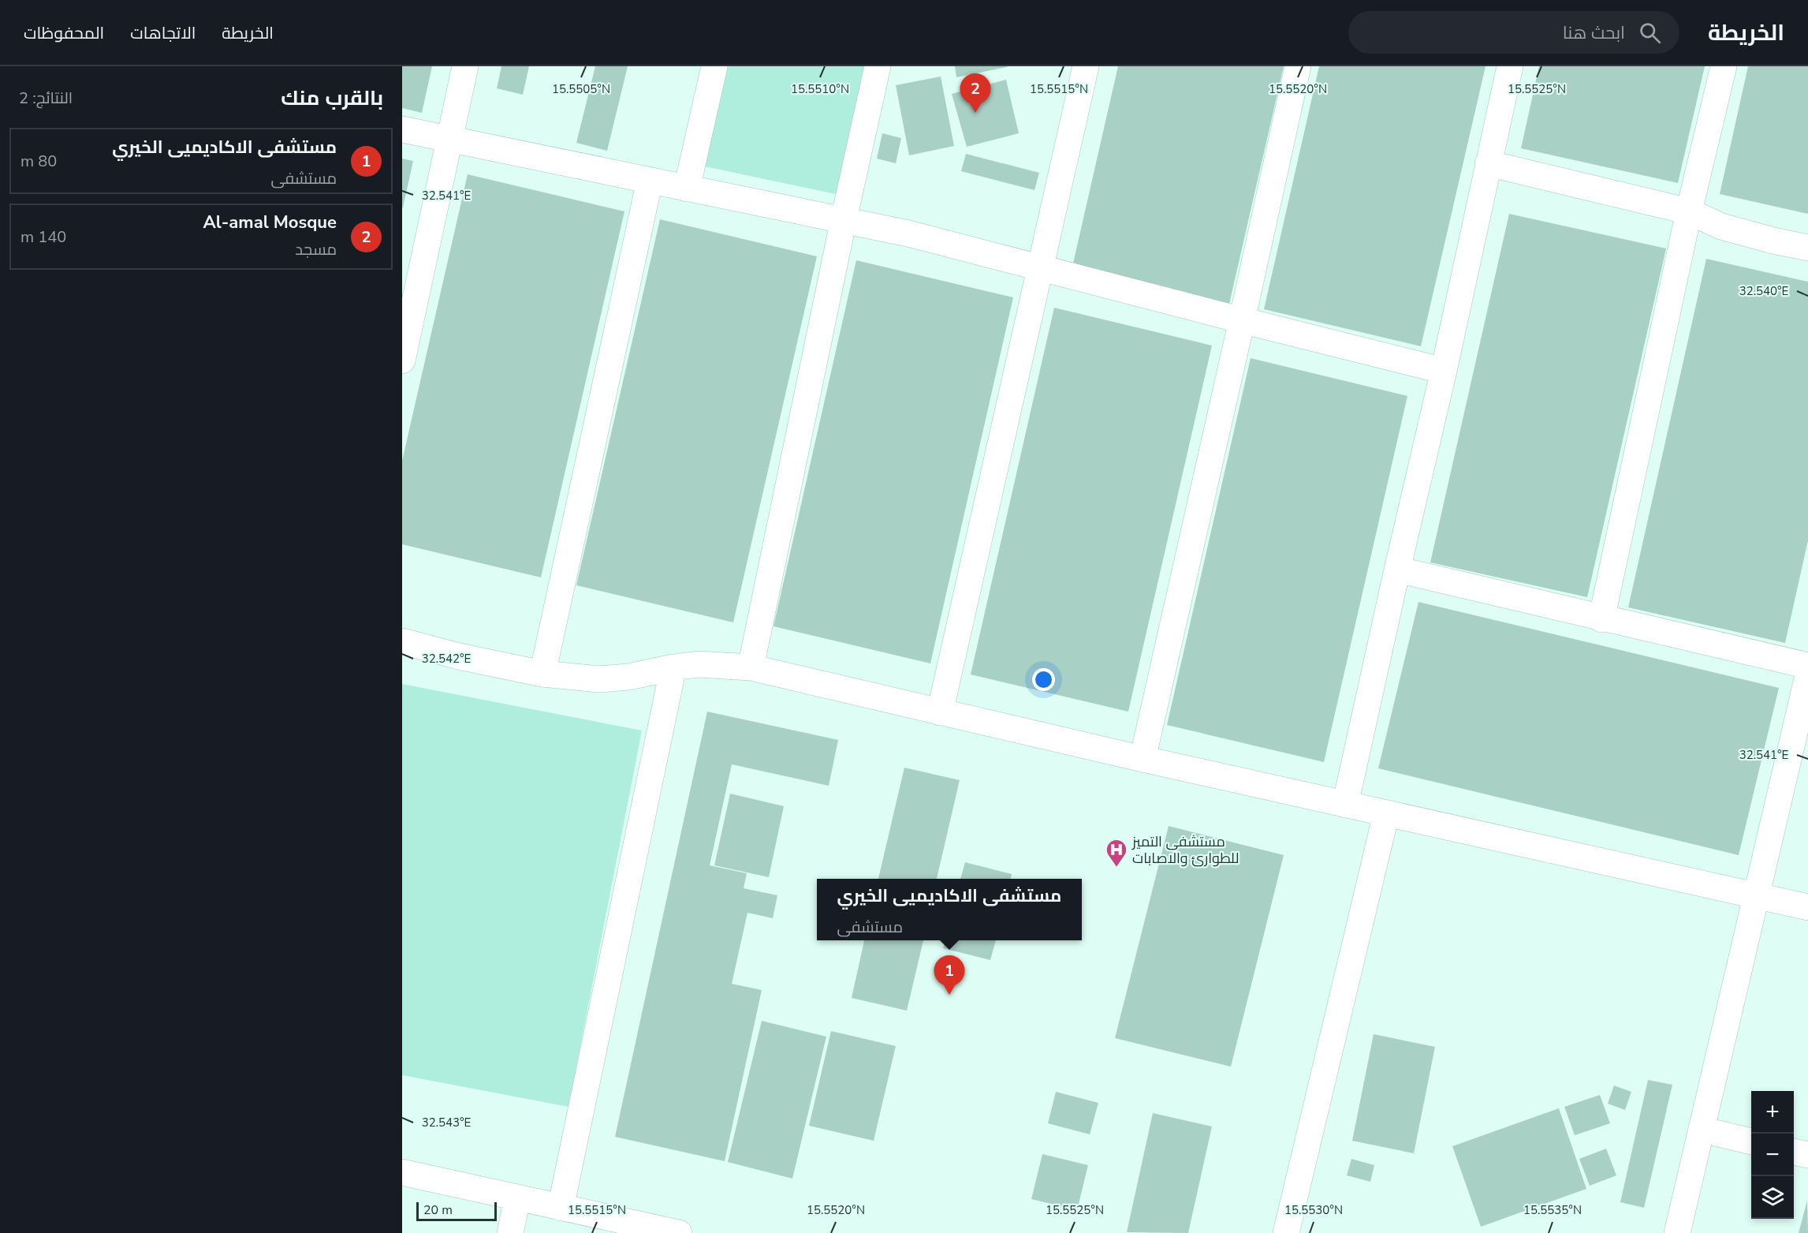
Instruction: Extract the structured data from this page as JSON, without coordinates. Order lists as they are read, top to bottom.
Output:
{
  "places": {
    "hospital": ["مستشفى التميز للطوارئ والاصابات"]
  },
  "scale_bar": "20 m",
  "page": {
    "header": "الخريطة",
    "search": "ابحث هنا",
    "nav": ["الخريطة", "الاتجاهات", "المحفوظات"],
    "heading": ["بالقرب منك", "النتائج: 2"],
    "pins": ["2", "1"],
    "list": [
      {
        "mark": "1",
        "name": "مستشفى الاكاديميى الخيري",
        "note": "مستشفى",
        "value": "80 m"
      },
      {
        "mark": "2",
        "name": "Al-amal Mosque",
        "note": "مسجد",
        "value": "140 m"
      }
    ],
    "popup": ["مستشفى الاكاديميى الخيري", "مستشفى"],
    "map_buttons": ["+", "−"],
    "scale": "20 m"
  },
  "coordinates": [
    "15.5505°N",
    "15.5510°N",
    "15.5515°N",
    "15.5520°N",
    "15.5525°N",
    "32.541°E",
    "32.540°E",
    "32.542°E",
    "32.543°E",
    "15.5530°N",
    "15.5535°N"
  ]
}
